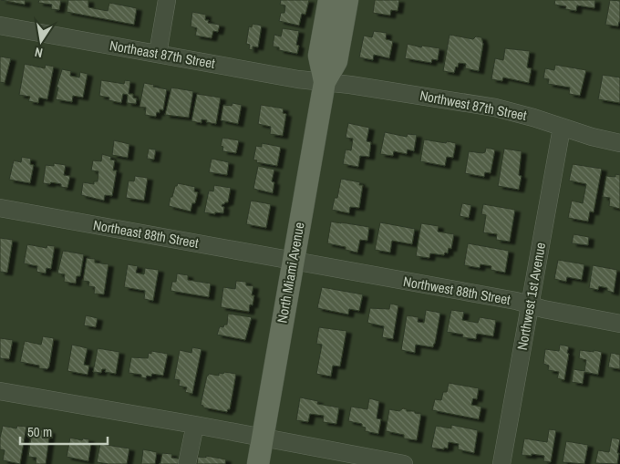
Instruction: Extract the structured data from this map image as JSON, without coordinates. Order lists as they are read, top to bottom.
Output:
{
  "streets": {
    "main road": ["North Miami Avenue"],
    "street": [
      "Northeast 87th Street",
      "Northwest 87th Street",
      "Northeast 88th Street",
      "Northwest 88th Street",
      "Northwest 1st Avenue"
    ]
  },
  "crossings": [
    ["Northeast 87th Street", "Northwest 87th Street"],
    ["Northeast 87th Street", "North Miami Avenue"],
    ["Northwest 87th Street", "North Miami Avenue"],
    ["Northwest 87th Street", "Northwest 1st Avenue"],
    ["Northeast 88th Street", "North Miami Avenue"],
    ["Northeast 88th Street", "Northwest 88th Street"],
    ["North Miami Avenue", "Northwest 88th Street"],
    ["Northwest 88th Street", "Northwest 1st Avenue"]
  ],
  "scale_bar": "50 m",
  "north": "bottom"
}
